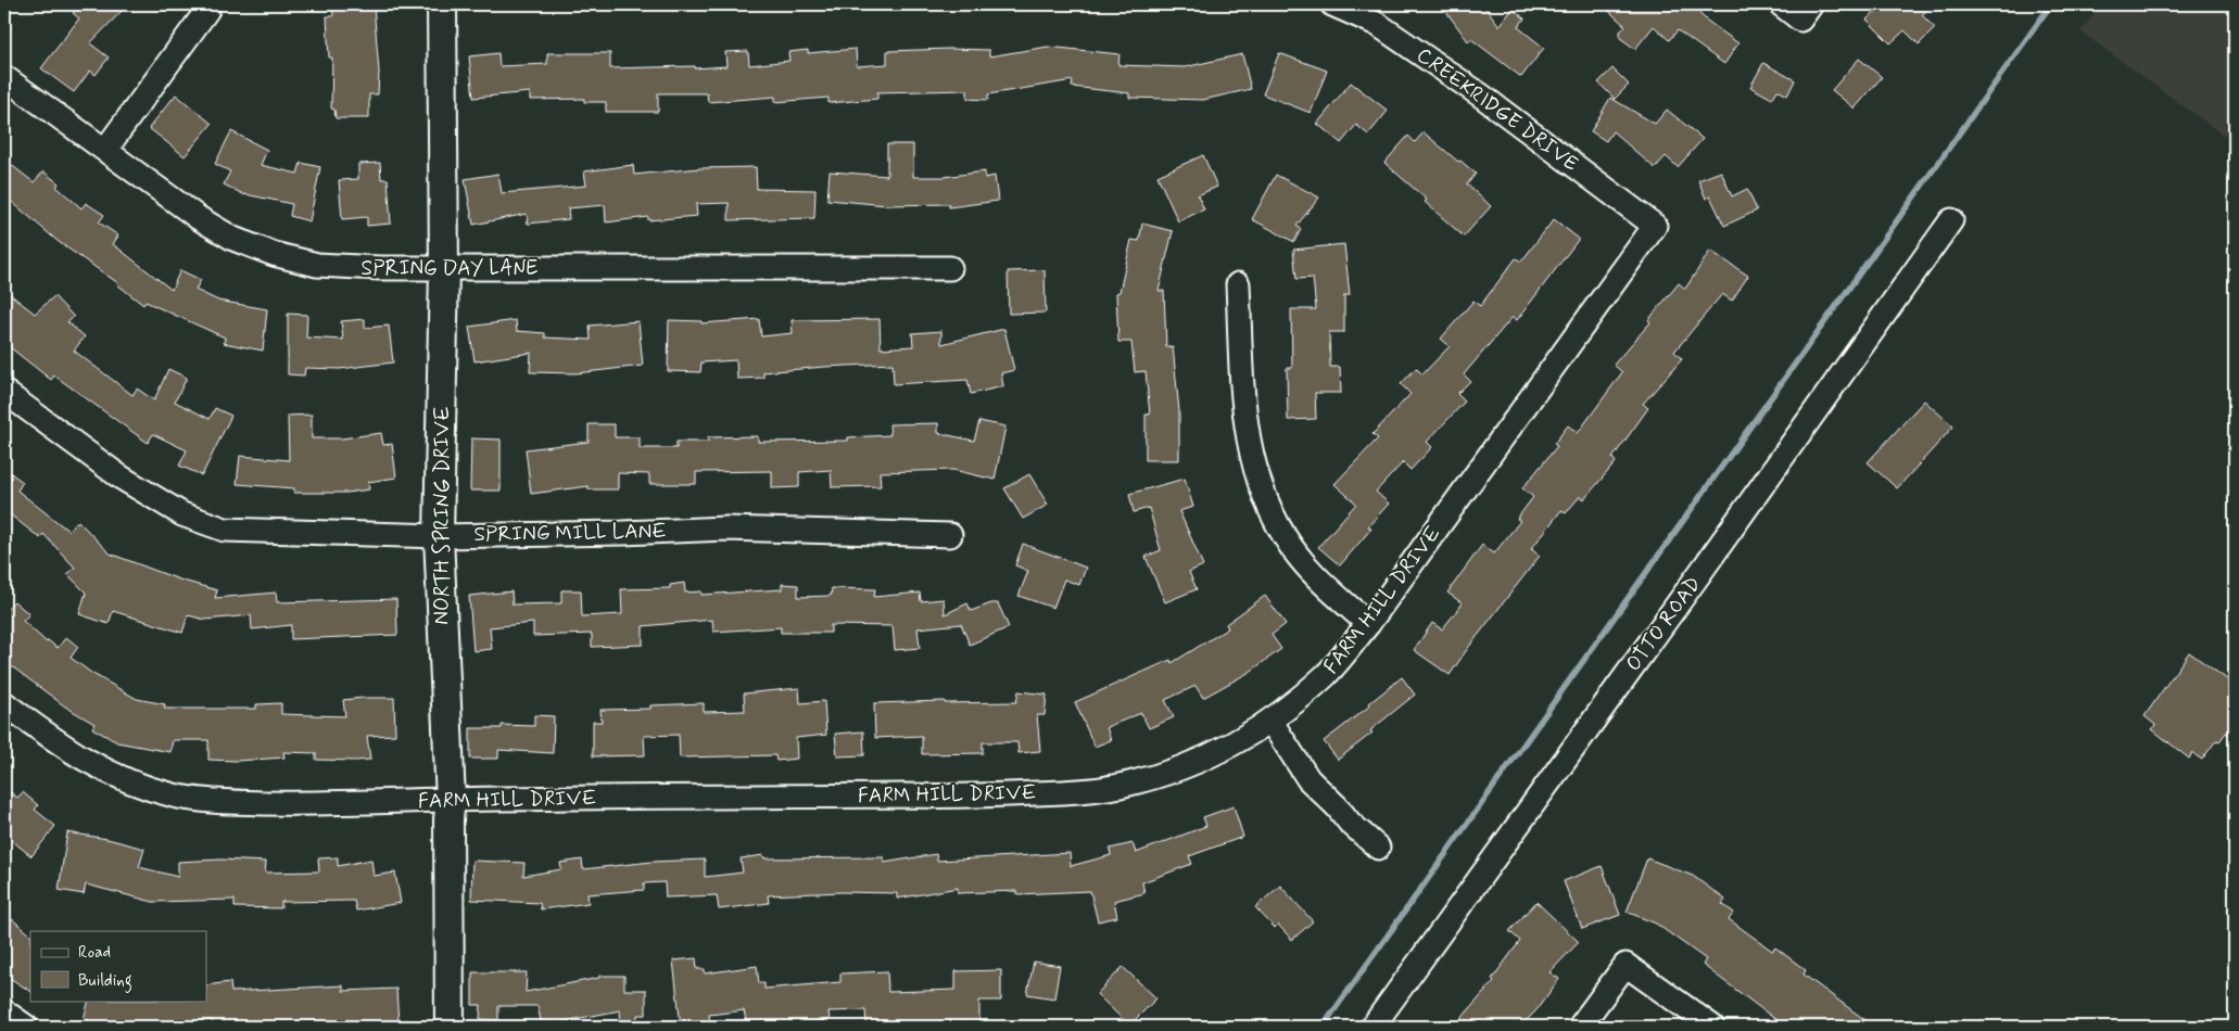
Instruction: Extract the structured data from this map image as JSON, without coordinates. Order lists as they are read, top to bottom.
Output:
{
  "streets": {
    "street": [
      "CREEKRIDGE DRIVE",
      "SPRING DAY LANE",
      "NORTH SPRING DRIVE",
      "SPRING MILL LANE",
      "FARM HILL DRIVE",
      "OTTO ROAD"
    ]
  },
  "crossings": [
    ["CREEKRIDGE DRIVE", "FARM HILL DRIVE"],
    ["SPRING DAY LANE", "NORTH SPRING DRIVE"],
    ["NORTH SPRING DRIVE", "SPRING MILL LANE"],
    ["NORTH SPRING DRIVE", "FARM HILL DRIVE"]
  ],
  "legend": ["Road", "Building"]
}
